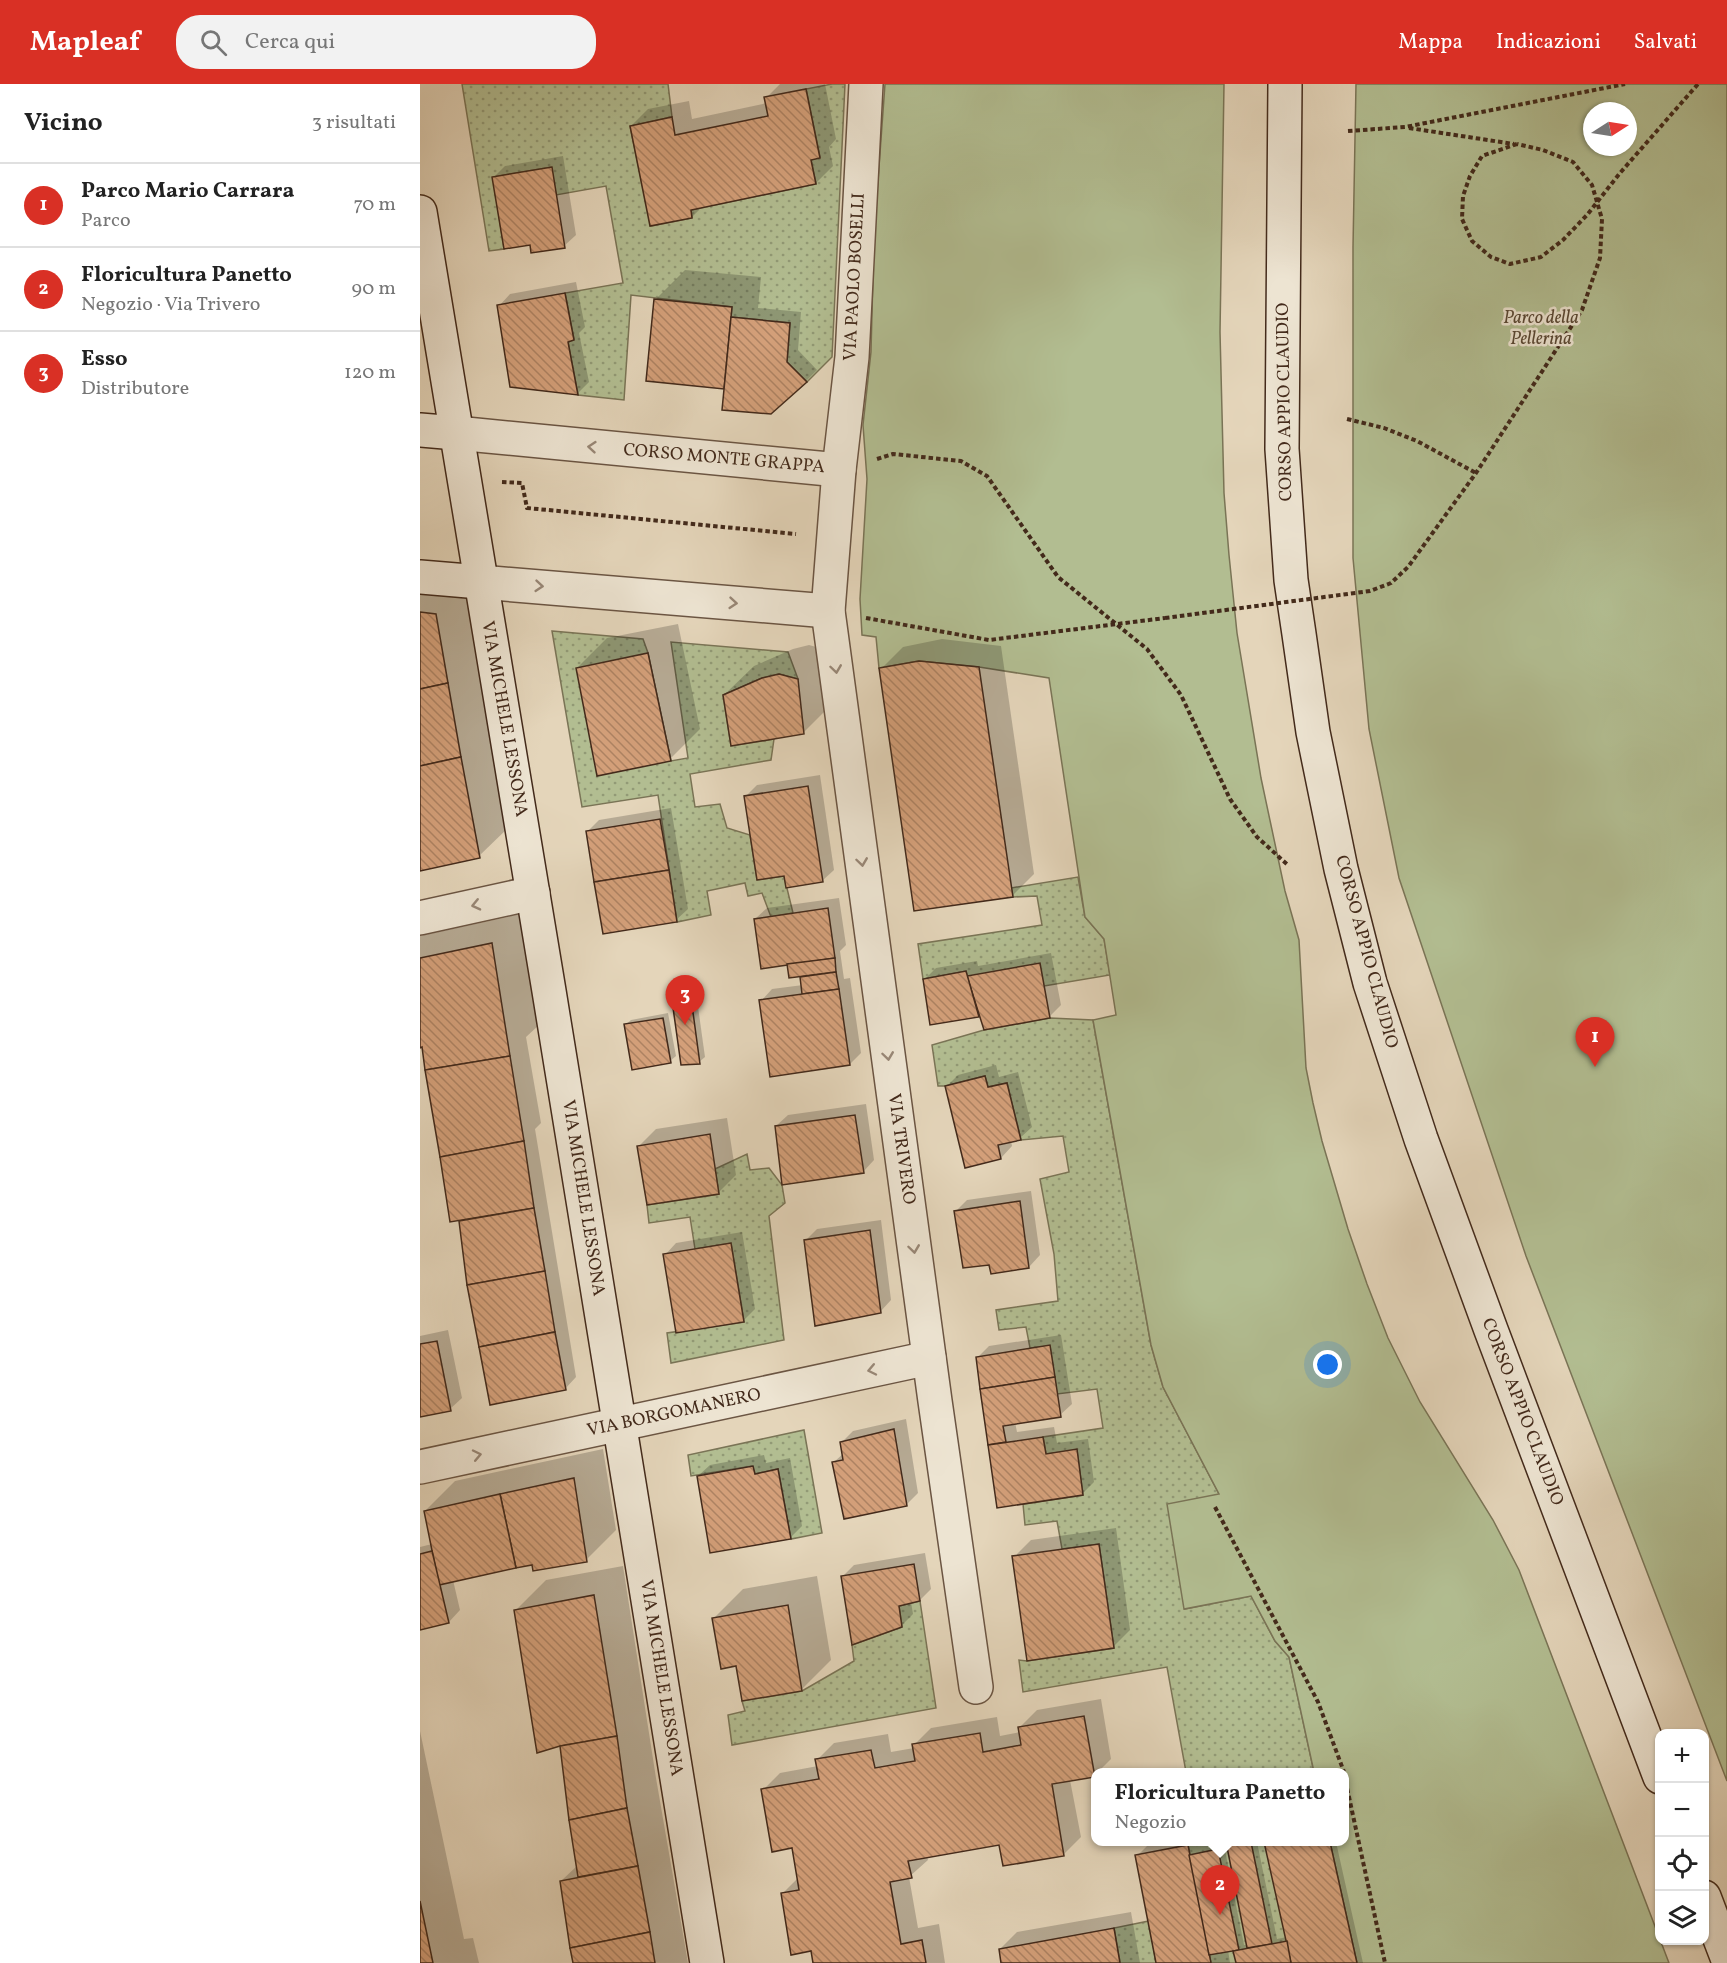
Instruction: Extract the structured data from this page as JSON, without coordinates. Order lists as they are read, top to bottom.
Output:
{
  "streets": {
    "street": [
      "VIA PAOLO BOSELLI",
      "CORSO APPIO CLAUDIO",
      "CORSO MONTE GRAPPA",
      "VIA MICHELE LESSONA",
      "VIA TRIVERO",
      "VIA BORGOMANERO"
    ]
  },
  "crossings": [
    ["VIA PAOLO BOSELLI", "CORSO MONTE GRAPPA"],
    ["CORSO MONTE GRAPPA", "VIA MICHELE LESSONA"],
    ["CORSO MONTE GRAPPA", "VIA TRIVERO"],
    ["VIA MICHELE LESSONA", "VIA BORGOMANERO"],
    ["VIA TRIVERO", "VIA BORGOMANERO"]
  ],
  "one_way": ["VIA TRIVERO"],
  "parks": ["Parco della Pellerina"],
  "north": "right",
  "page": {
    "header": "Mapleaf",
    "search": "Cerca qui",
    "nav": ["Mappa", "Indicazioni", "Salvati"],
    "heading": ["Vicino", "3 risultati"],
    "list": [
      {
        "mark": "1",
        "name": "Parco Mario Carrara",
        "note": "Parco",
        "value": "70 m"
      },
      {
        "mark": "2",
        "name": "Floricultura Panetto",
        "note": "Negozio · Via Trivero",
        "value": "90 m"
      },
      {
        "mark": "3",
        "name": "Esso",
        "note": "Distributore",
        "value": "120 m"
      }
    ],
    "pins": ["3", "1", "2"],
    "map_buttons": ["+", "−"],
    "popup": ["Floricultura Panetto", "Negozio"]
  }
}
